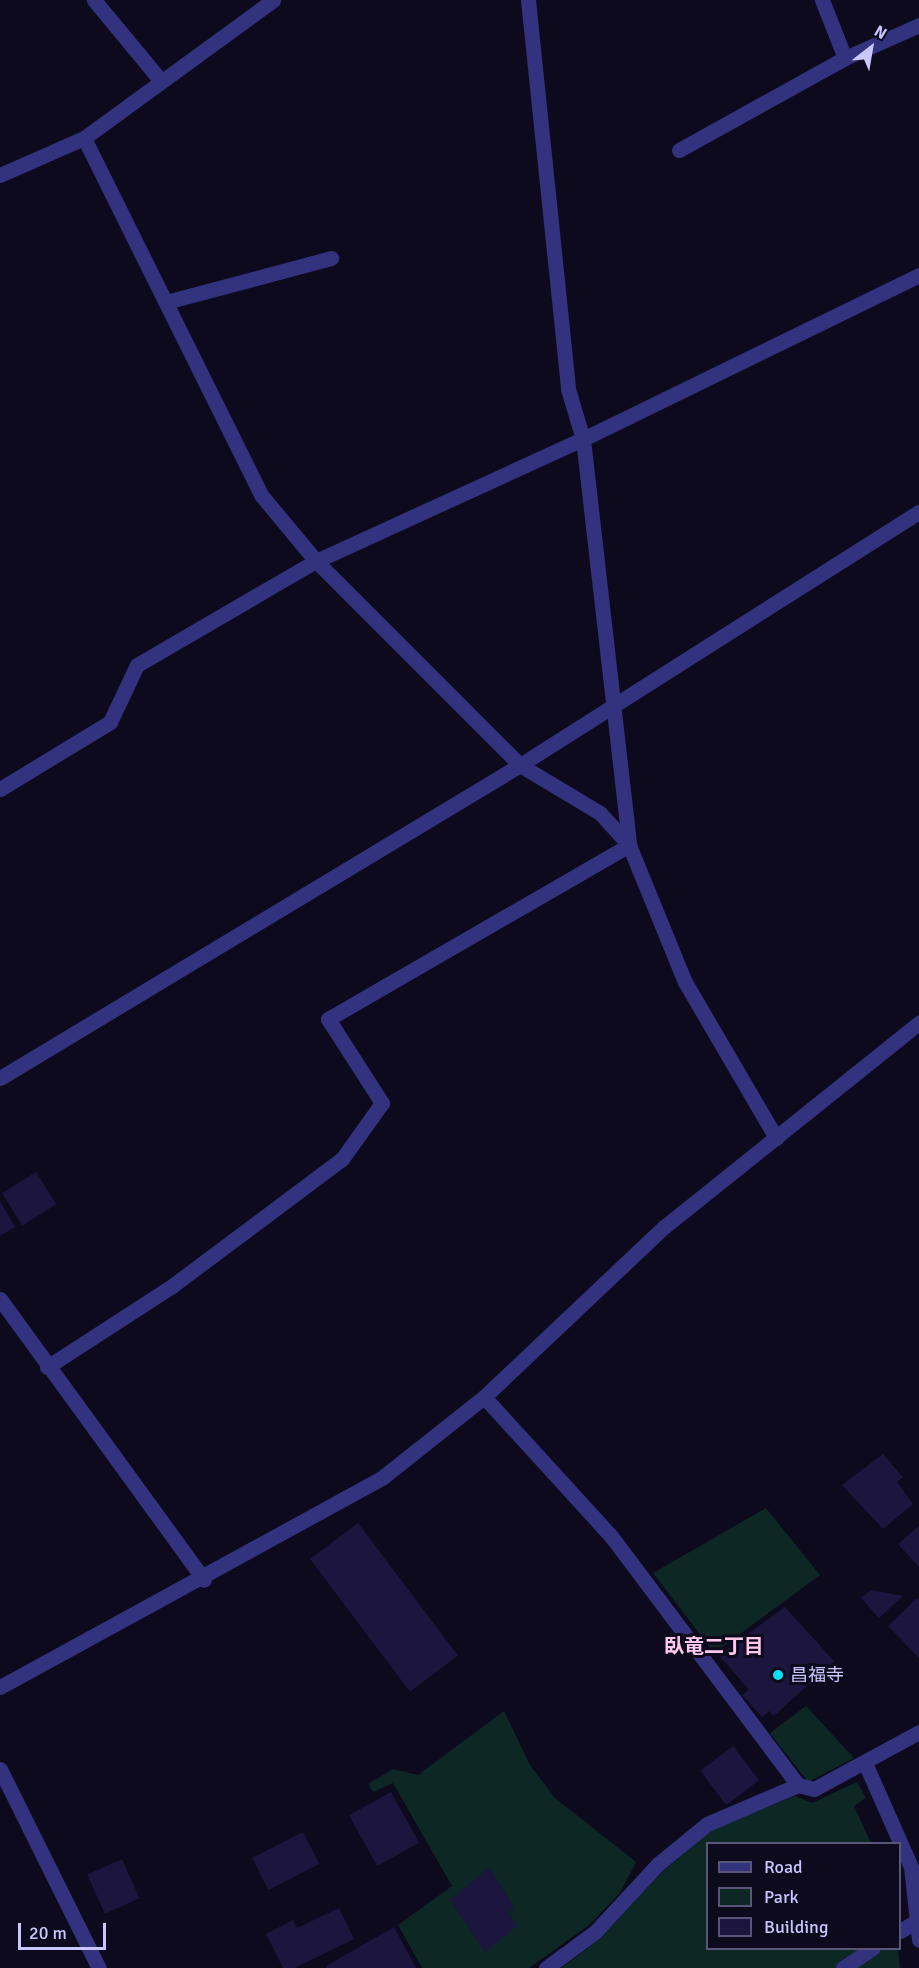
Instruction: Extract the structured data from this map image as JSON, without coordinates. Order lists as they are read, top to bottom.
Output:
{
  "districts": ["臥竜二丁目"],
  "places": ["昌福寺"],
  "legend": ["Road", "Park", "Building"],
  "scale_bar": "20 m",
  "north": "top right"
}
